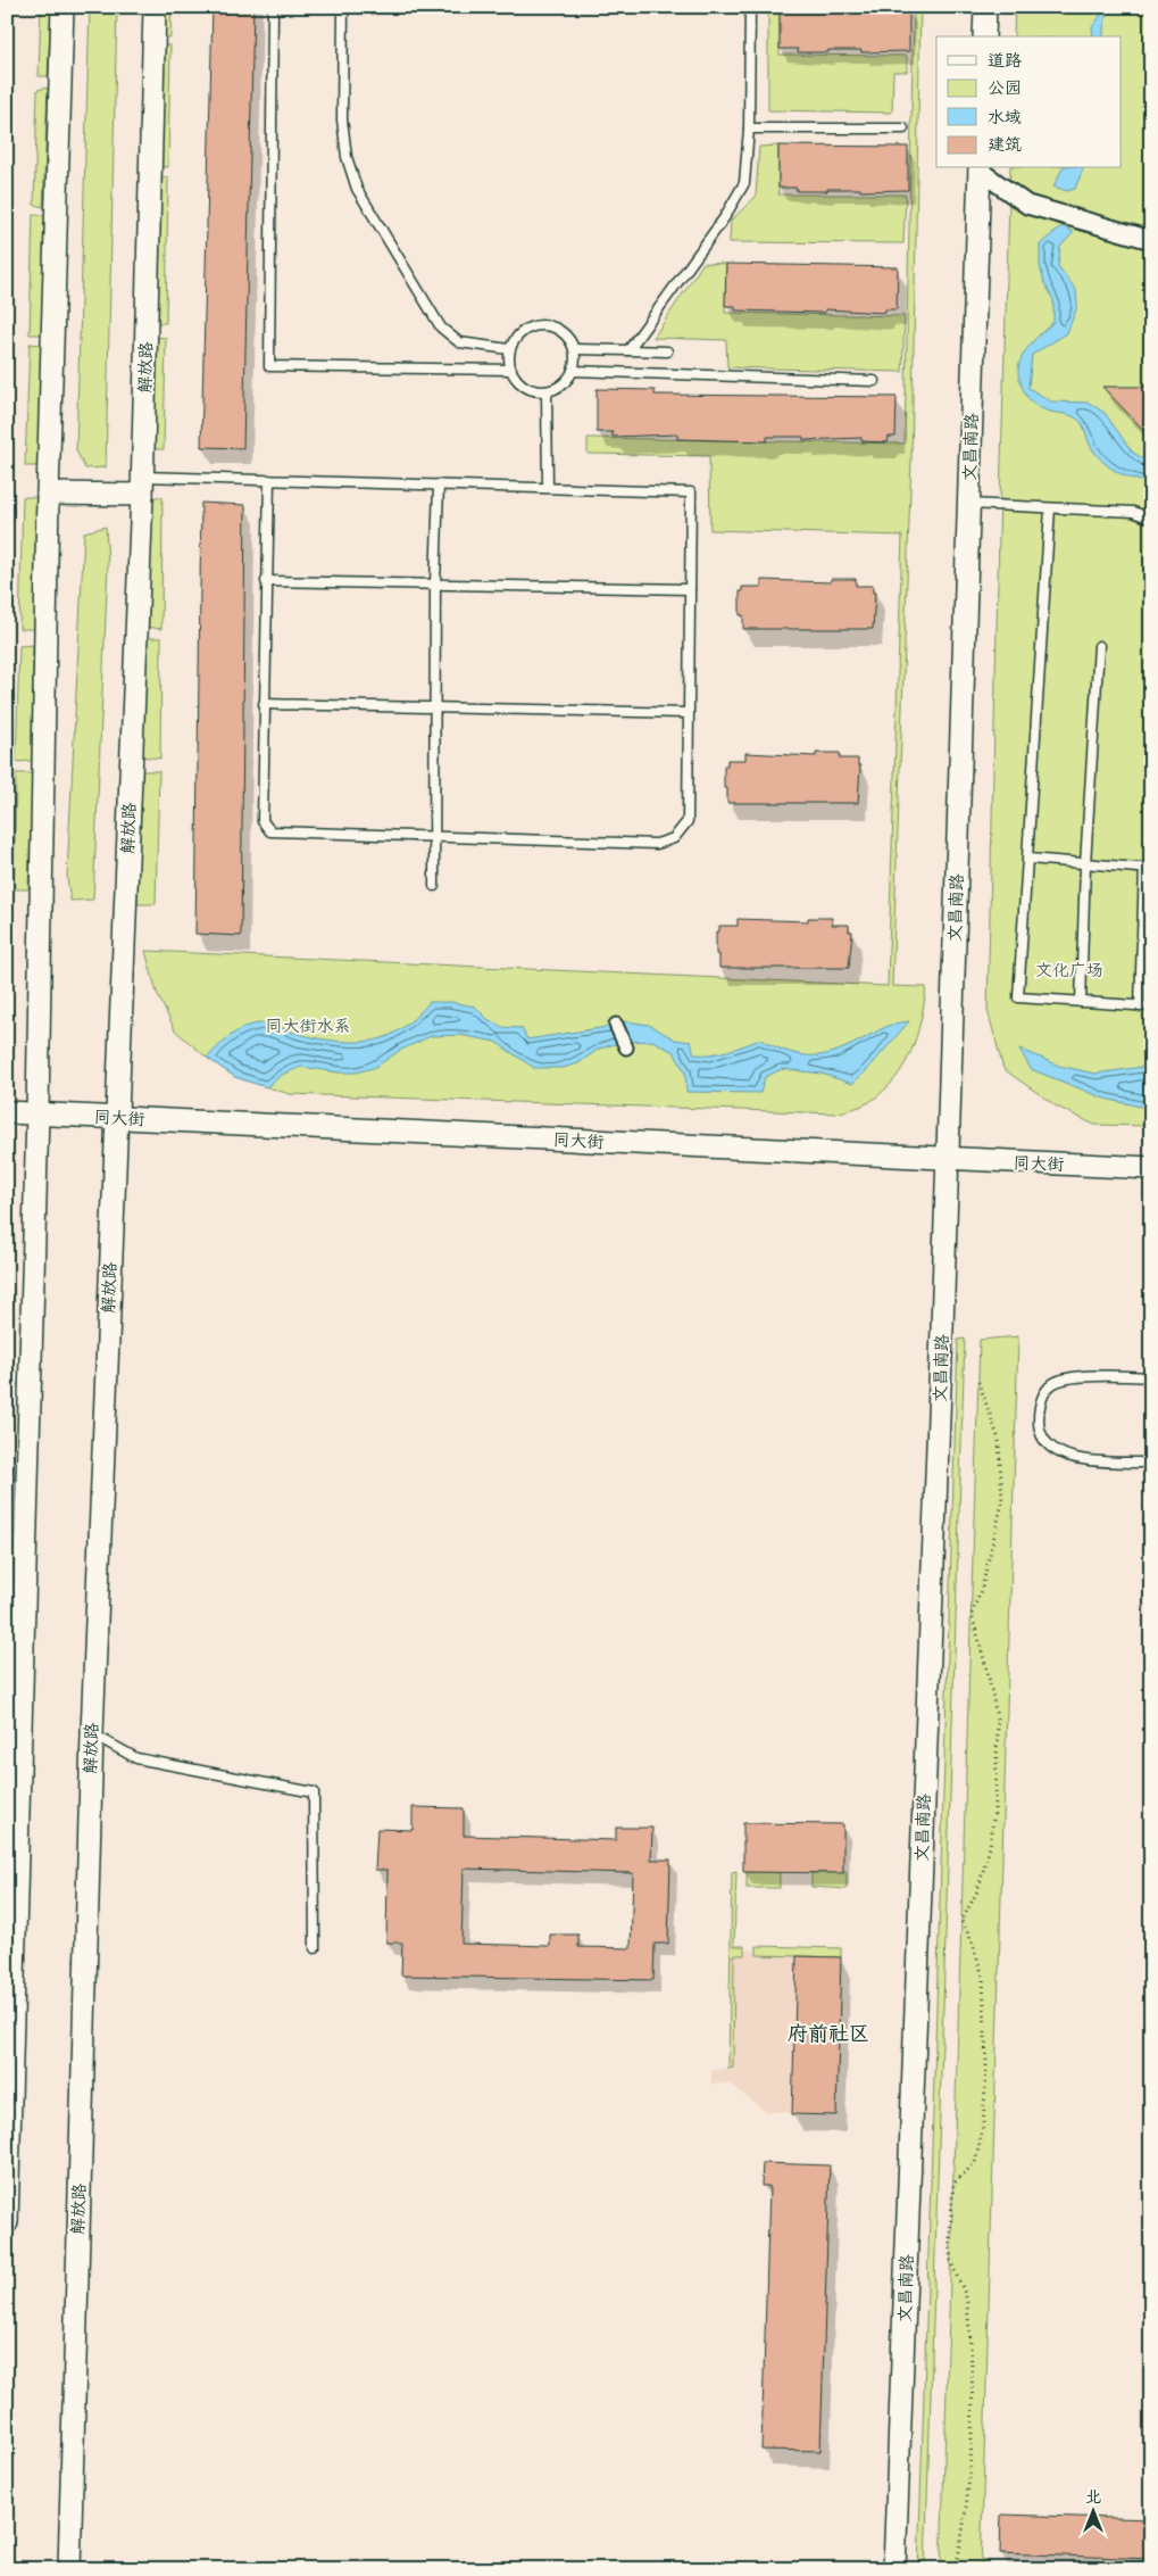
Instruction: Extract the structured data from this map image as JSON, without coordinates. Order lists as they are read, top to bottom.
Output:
{
  "streets": {
    "street": ["解放路", "文昌南路", "同大街"]
  },
  "crossings": [
    ["解放路", "同大街"],
    ["文昌南路", "同大街"]
  ],
  "districts": ["府前社区"],
  "parks": ["文化广场", "同大街水系"],
  "legend": [
    "道路",
    "公园",
    "水域",
    "建筑"
  ],
  "north": "top"
}
